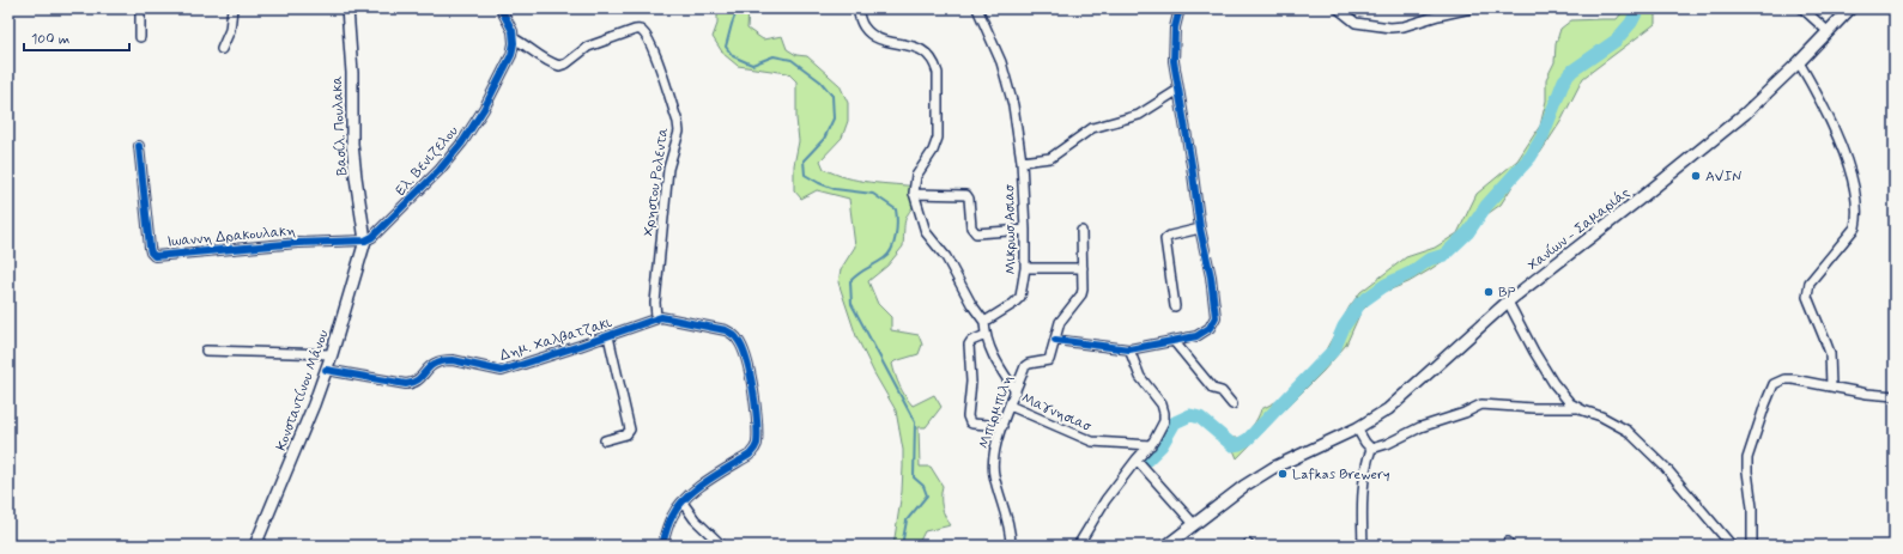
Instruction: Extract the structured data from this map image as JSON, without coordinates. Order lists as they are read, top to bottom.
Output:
{
  "streets": {
    "main road": ["Βασίλ. Πουλακα", "Χανίων - Σαμαριάς", "Κονσταντίνου Μάνου"],
    "street": [
      "Ελ. Βενιζελου",
      "Χρηστου Ρολεντα",
      "Μικρωσ Ασιασ",
      "Ιωαννη Δρακουλακη",
      "Δημ. Χαλβατζακι",
      "Μπιρμπιλη",
      "Μαγνησιασ"
    ]
  },
  "crossings": [
    ["Βασίλ. Πουλακα", "Ελ. Βενιζελου"],
    ["Βασίλ. Πουλακα", "Ιωαννη Δρακουλακη"],
    ["Βασίλ. Πουλακα", "Κονσταντίνου Μάνου"],
    ["Ελ. Βενιζελου", "Χρηστου Ρολεντα"],
    ["Ελ. Βενιζελου", "Ιωαννη Δρακουλακη"],
    ["Ελ. Βενιζελου", "Κονσταντίνου Μάνου"],
    ["Χρηστου Ρολεντα", "Δημ. Χαλβατζακι"],
    ["Ιωαννη Δρακουλακη", "Κονσταντίνου Μάνου"],
    ["Δημ. Χαλβατζακι", "Κονσταντίνου Μάνου"],
    ["Μπιρμπιλη", "Μαγνησιασ"]
  ],
  "places": ["AVIN", "BP", "Lafkas Brewery"],
  "scale_bar": "100 m"
}
